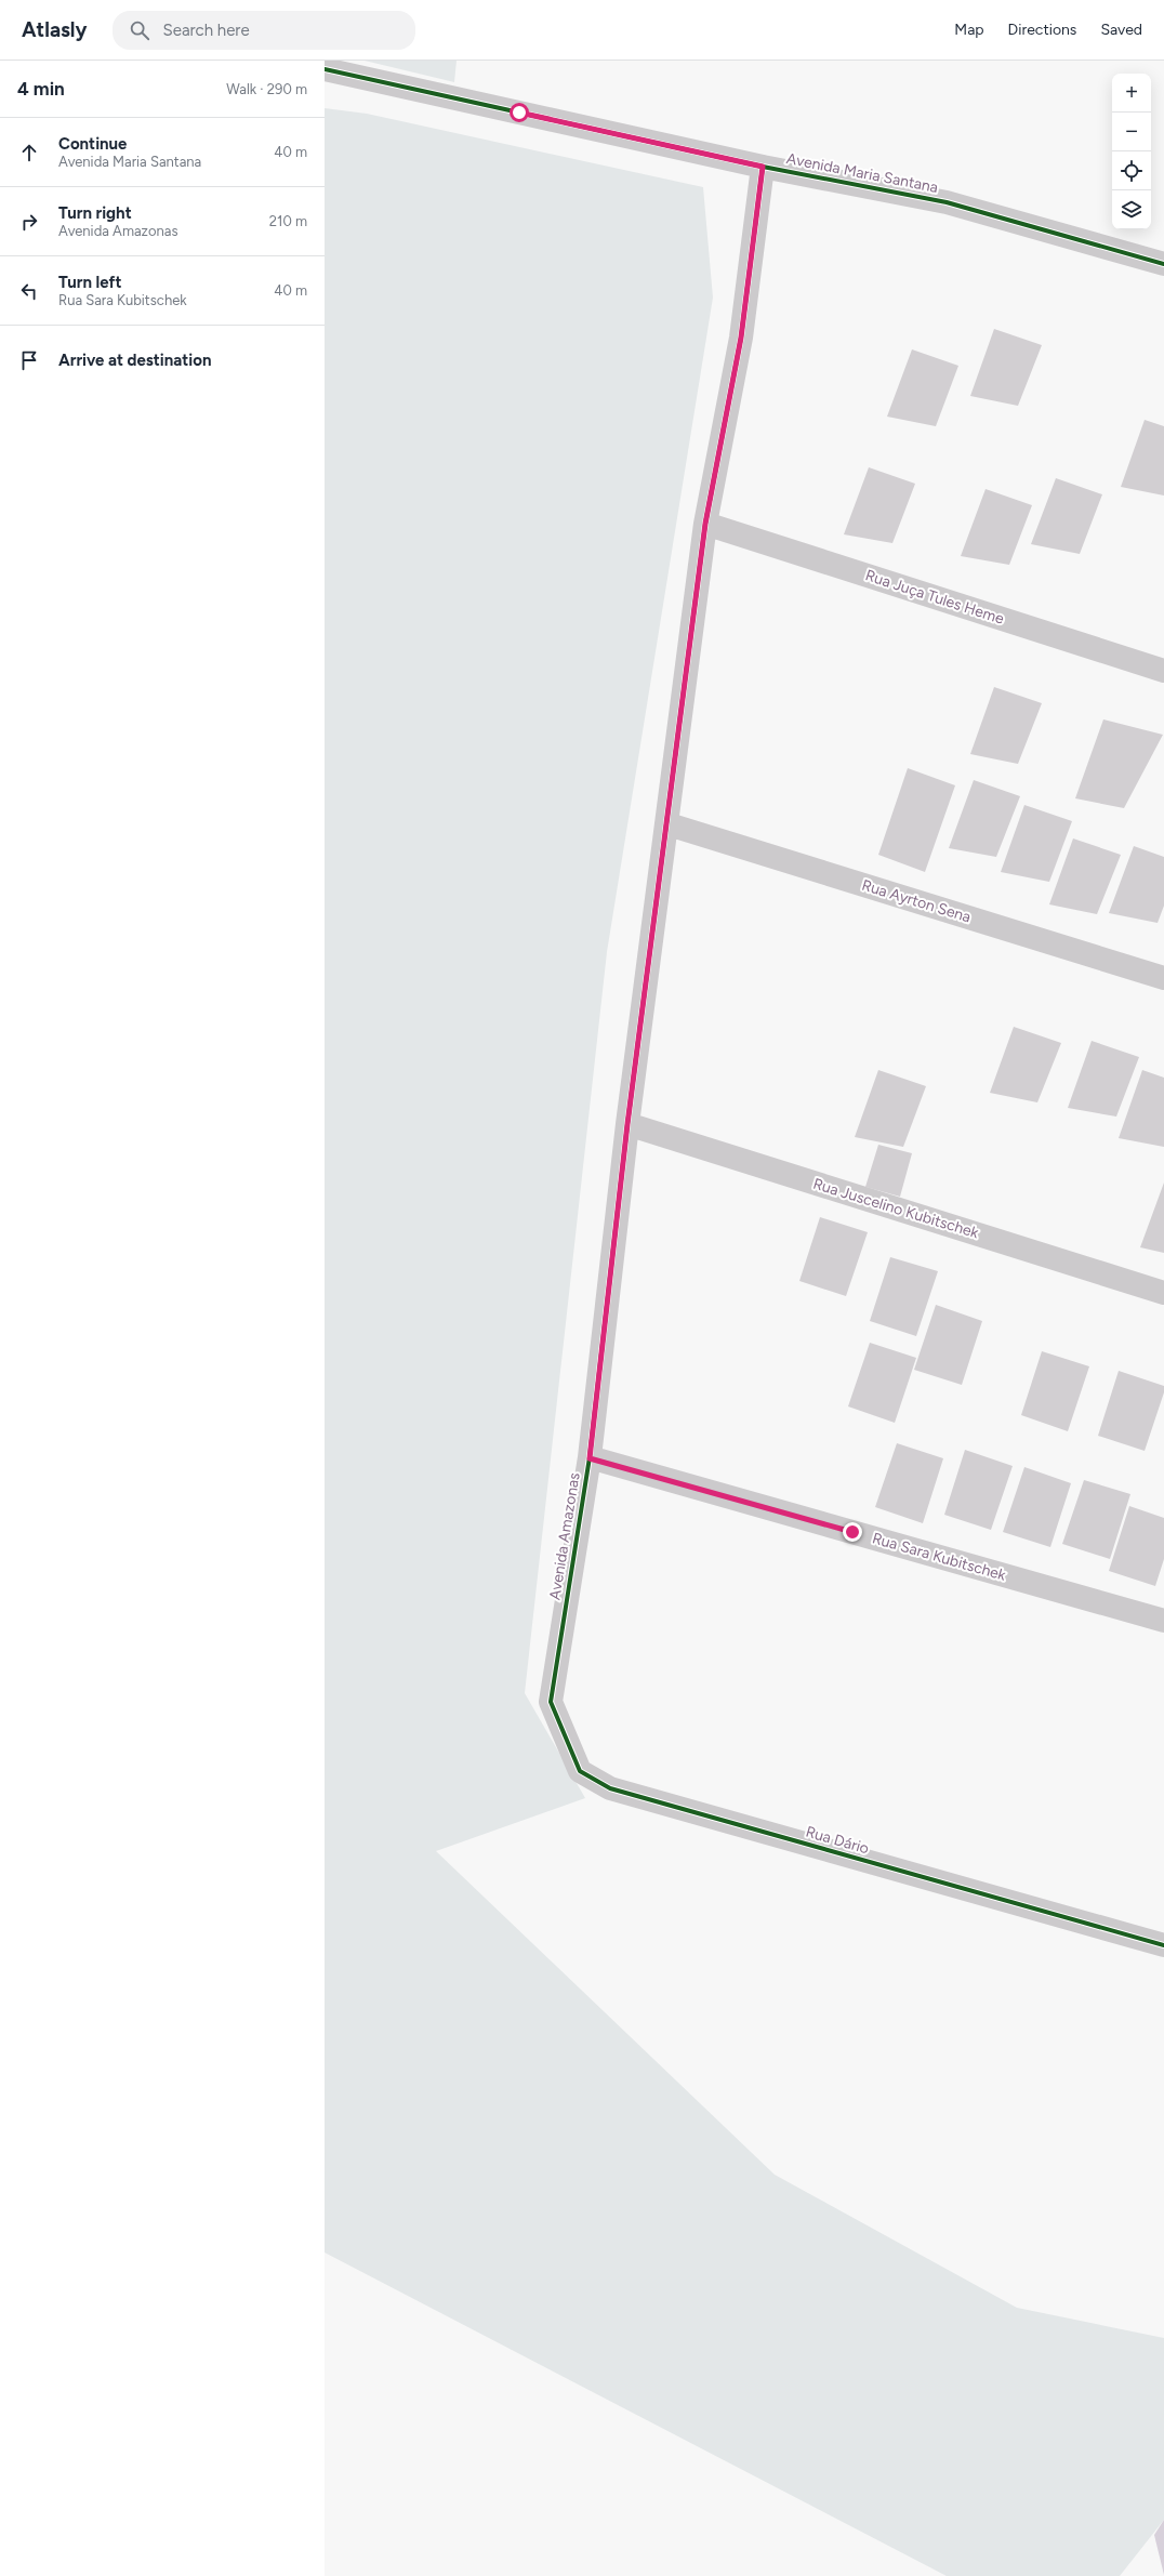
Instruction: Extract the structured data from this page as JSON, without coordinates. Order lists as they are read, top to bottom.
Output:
{
  "streets": {
    "street": [
      "Avenida Maria Santana",
      "Rua Juça Tules Heme",
      "Rua Ayrton Sena",
      "Rua Juscelino Kubitschek",
      "Avenida Amazonas",
      "Rua Sara Kubitschek",
      "Rua Dário"
    ]
  },
  "crossings": [
    ["Avenida Maria Santana", "Avenida Amazonas"],
    ["Rua Juça Tules Heme", "Avenida Amazonas"],
    ["Rua Ayrton Sena", "Avenida Amazonas"],
    ["Rua Juscelino Kubitschek", "Avenida Amazonas"],
    ["Avenida Amazonas", "Rua Sara Kubitschek"],
    ["Avenida Amazonas", "Rua Dário"]
  ],
  "page": {
    "header": "Atlasly",
    "search": "Search here",
    "nav": ["Map", "Directions", "Saved"],
    "heading": ["4 min", "Walk · 290 m"],
    "map_buttons": ["+", "−"],
    "list": [
      ["Continue", "Avenida Maria Santana", "40 m"],
      ["Turn right", "Avenida Amazonas", "210 m"],
      ["Turn left", "Rua Sara Kubitschek", "40 m"],
      "Arrive at destination"
    ]
  }
}
